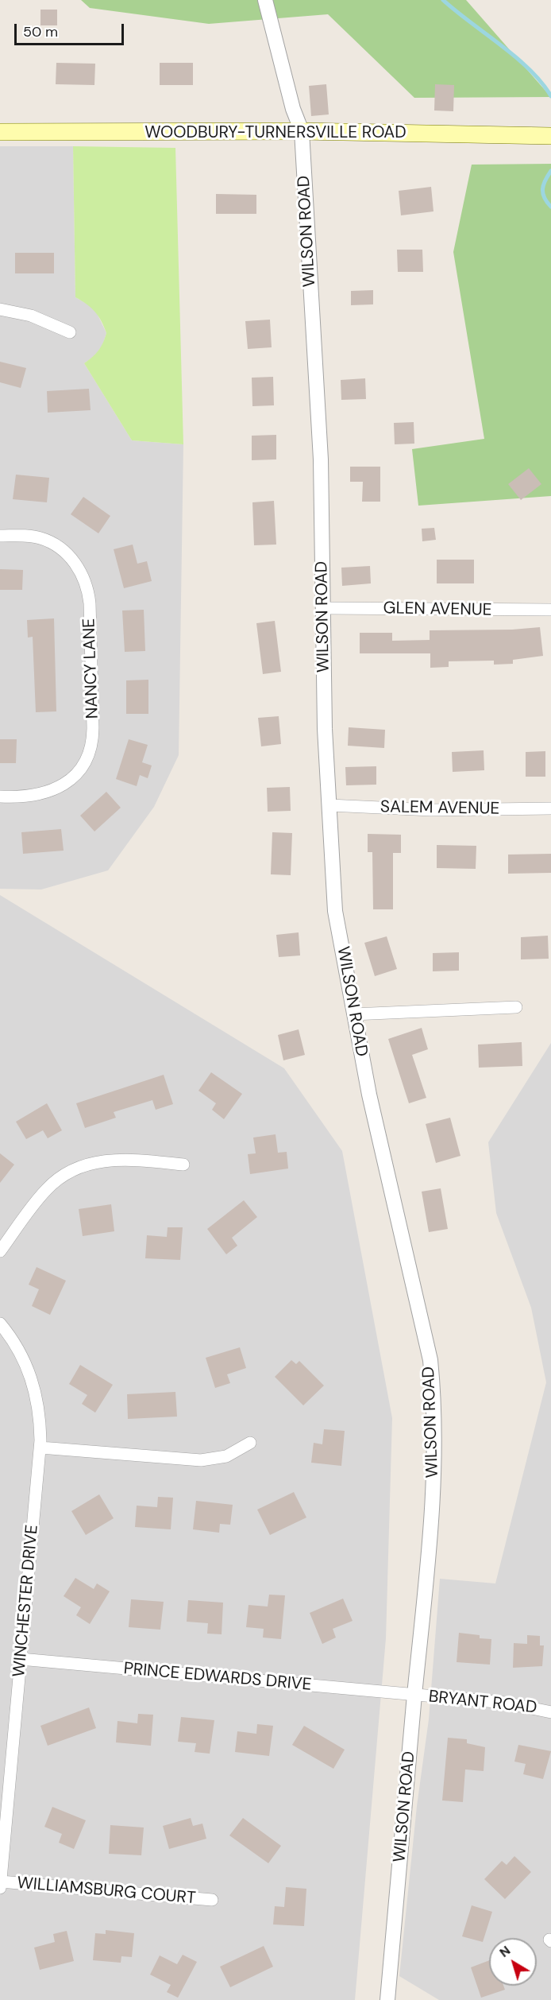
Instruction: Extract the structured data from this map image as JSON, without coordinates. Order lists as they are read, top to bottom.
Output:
{
  "streets": {
    "main road": ["WOODBURY-TURNERSVILLE ROAD"],
    "street": [
      "WILSON ROAD",
      "GLEN AVENUE",
      "NANCY LANE",
      "SALEM AVENUE",
      "WINCHESTER DRIVE",
      "PRINCE EDWARDS DRIVE",
      "BRYANT ROAD",
      "WILLIAMSBURG COURT"
    ]
  },
  "crossings": [
    ["WOODBURY-TURNERSVILLE ROAD", "WILSON ROAD"],
    ["WILSON ROAD", "GLEN AVENUE"],
    ["WILSON ROAD", "SALEM AVENUE"],
    ["WILSON ROAD", "PRINCE EDWARDS DRIVE"],
    ["WILSON ROAD", "BRYANT ROAD"],
    ["WINCHESTER DRIVE", "PRINCE EDWARDS DRIVE"],
    ["WINCHESTER DRIVE", "WILLIAMSBURG COURT"],
    ["PRINCE EDWARDS DRIVE", "BRYANT ROAD"]
  ],
  "scale_bar": "50 m",
  "north": "top left"
}
